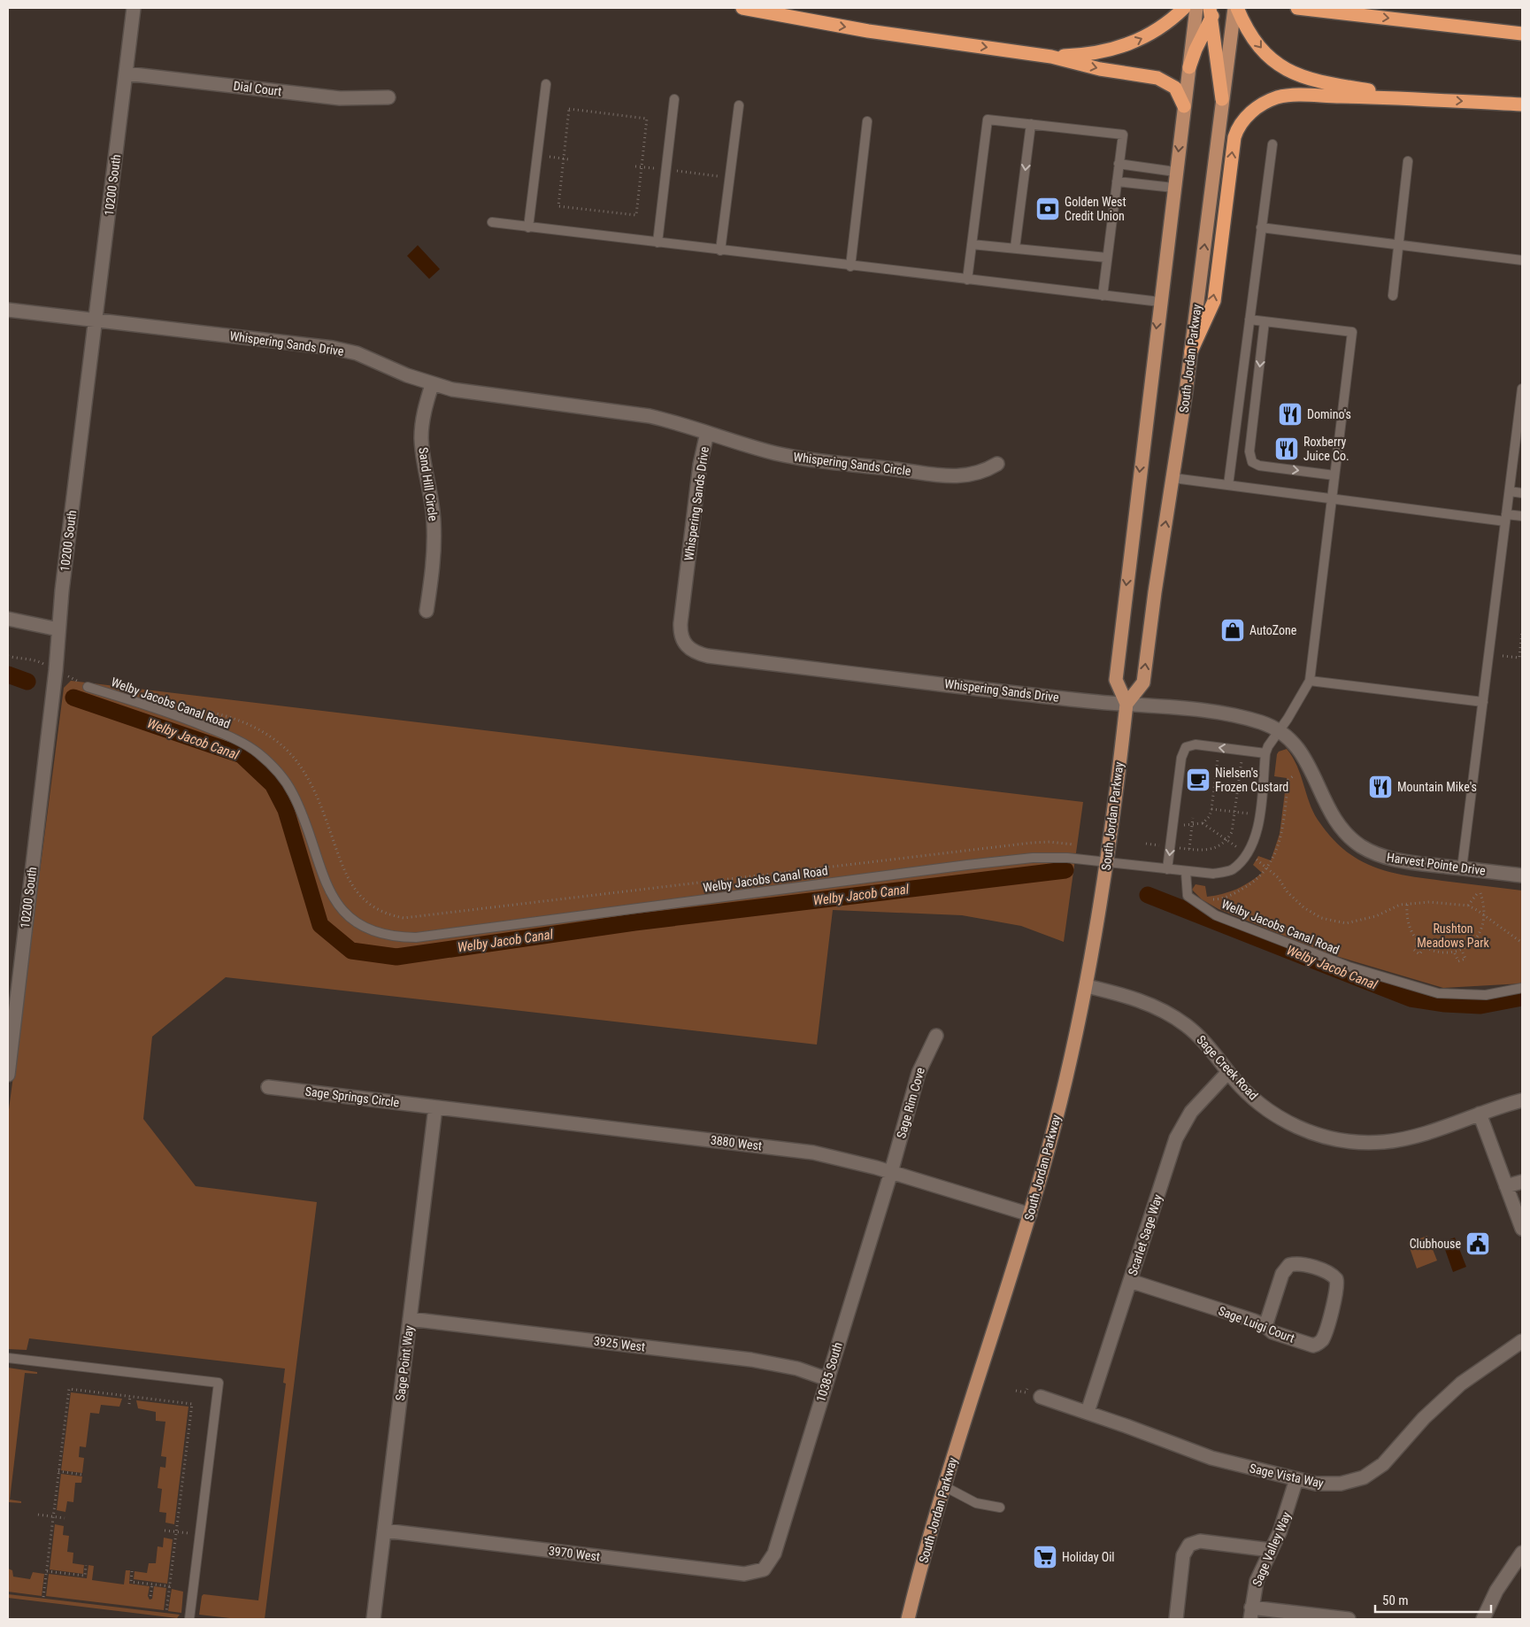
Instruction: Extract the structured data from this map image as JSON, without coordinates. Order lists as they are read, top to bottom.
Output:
{
  "streets": {
    "main road": ["South Jordan Parkway"],
    "street": [
      "Dial Court",
      "10200 South",
      "Whispering Sands Drive",
      "Whispering Sands Circle",
      "Sand Hill Circle",
      "Harvest Pointe Drive",
      "Sage Creek Road",
      "Sage Springs Circle",
      "Sage Rim Cove",
      "3880 West",
      "Scarlet Sage Way",
      "Sage Luigi Court",
      "3925 West",
      "Sage Point Way",
      "10385 South",
      "Sage Vista Way",
      "Sage Valley Way",
      "3970 West"
    ],
    "lane": ["Welby Jacobs Canal Road"]
  },
  "crossings": [
    ["Dial Court", "10200 South"],
    ["10200 South", "Whispering Sands Drive"],
    ["Whispering Sands Drive", "South Jordan Parkway"],
    ["Whispering Sands Drive", "Whispering Sands Circle"],
    ["Whispering Sands Drive", "Sand Hill Circle"],
    ["Whispering Sands Drive", "Harvest Pointe Drive"],
    ["South Jordan Parkway", "Welby Jacobs Canal Road"],
    ["South Jordan Parkway", "Harvest Pointe Drive"],
    ["South Jordan Parkway", "Sage Creek Road"],
    ["South Jordan Parkway", "3880 West"],
    ["Sage Creek Road", "Scarlet Sage Way"],
    ["Sage Springs Circle", "3880 West"],
    ["Sage Springs Circle", "Sage Point Way"],
    ["Sage Rim Cove", "3880 West"],
    ["Sage Rim Cove", "10385 South"],
    ["3880 West", "Sage Point Way"],
    ["3880 West", "10385 South"],
    ["Scarlet Sage Way", "Sage Luigi Court"],
    ["Scarlet Sage Way", "Sage Vista Way"],
    ["3925 West", "Sage Point Way"],
    ["3925 West", "10385 South"],
    ["Sage Point Way", "3970 West"],
    ["10385 South", "3970 West"],
    ["Sage Vista Way", "Sage Valley Way"]
  ],
  "water": ["Welby Jacob Canal"],
  "parks": ["Rushton Meadows Park"],
  "places": {
    "bank": ["Golden West Credit Union"],
    "restaurant": ["Domino's", "Roxberry Juice Co.", "Mountain Mike's"],
    "shop": ["AutoZone"],
    "cafe": ["Nielsen's Frozen Custard"],
    "public building": ["Clubhouse"],
    "supermarket": ["Holiday Oil"]
  },
  "scale_bar": "50 m"
}
